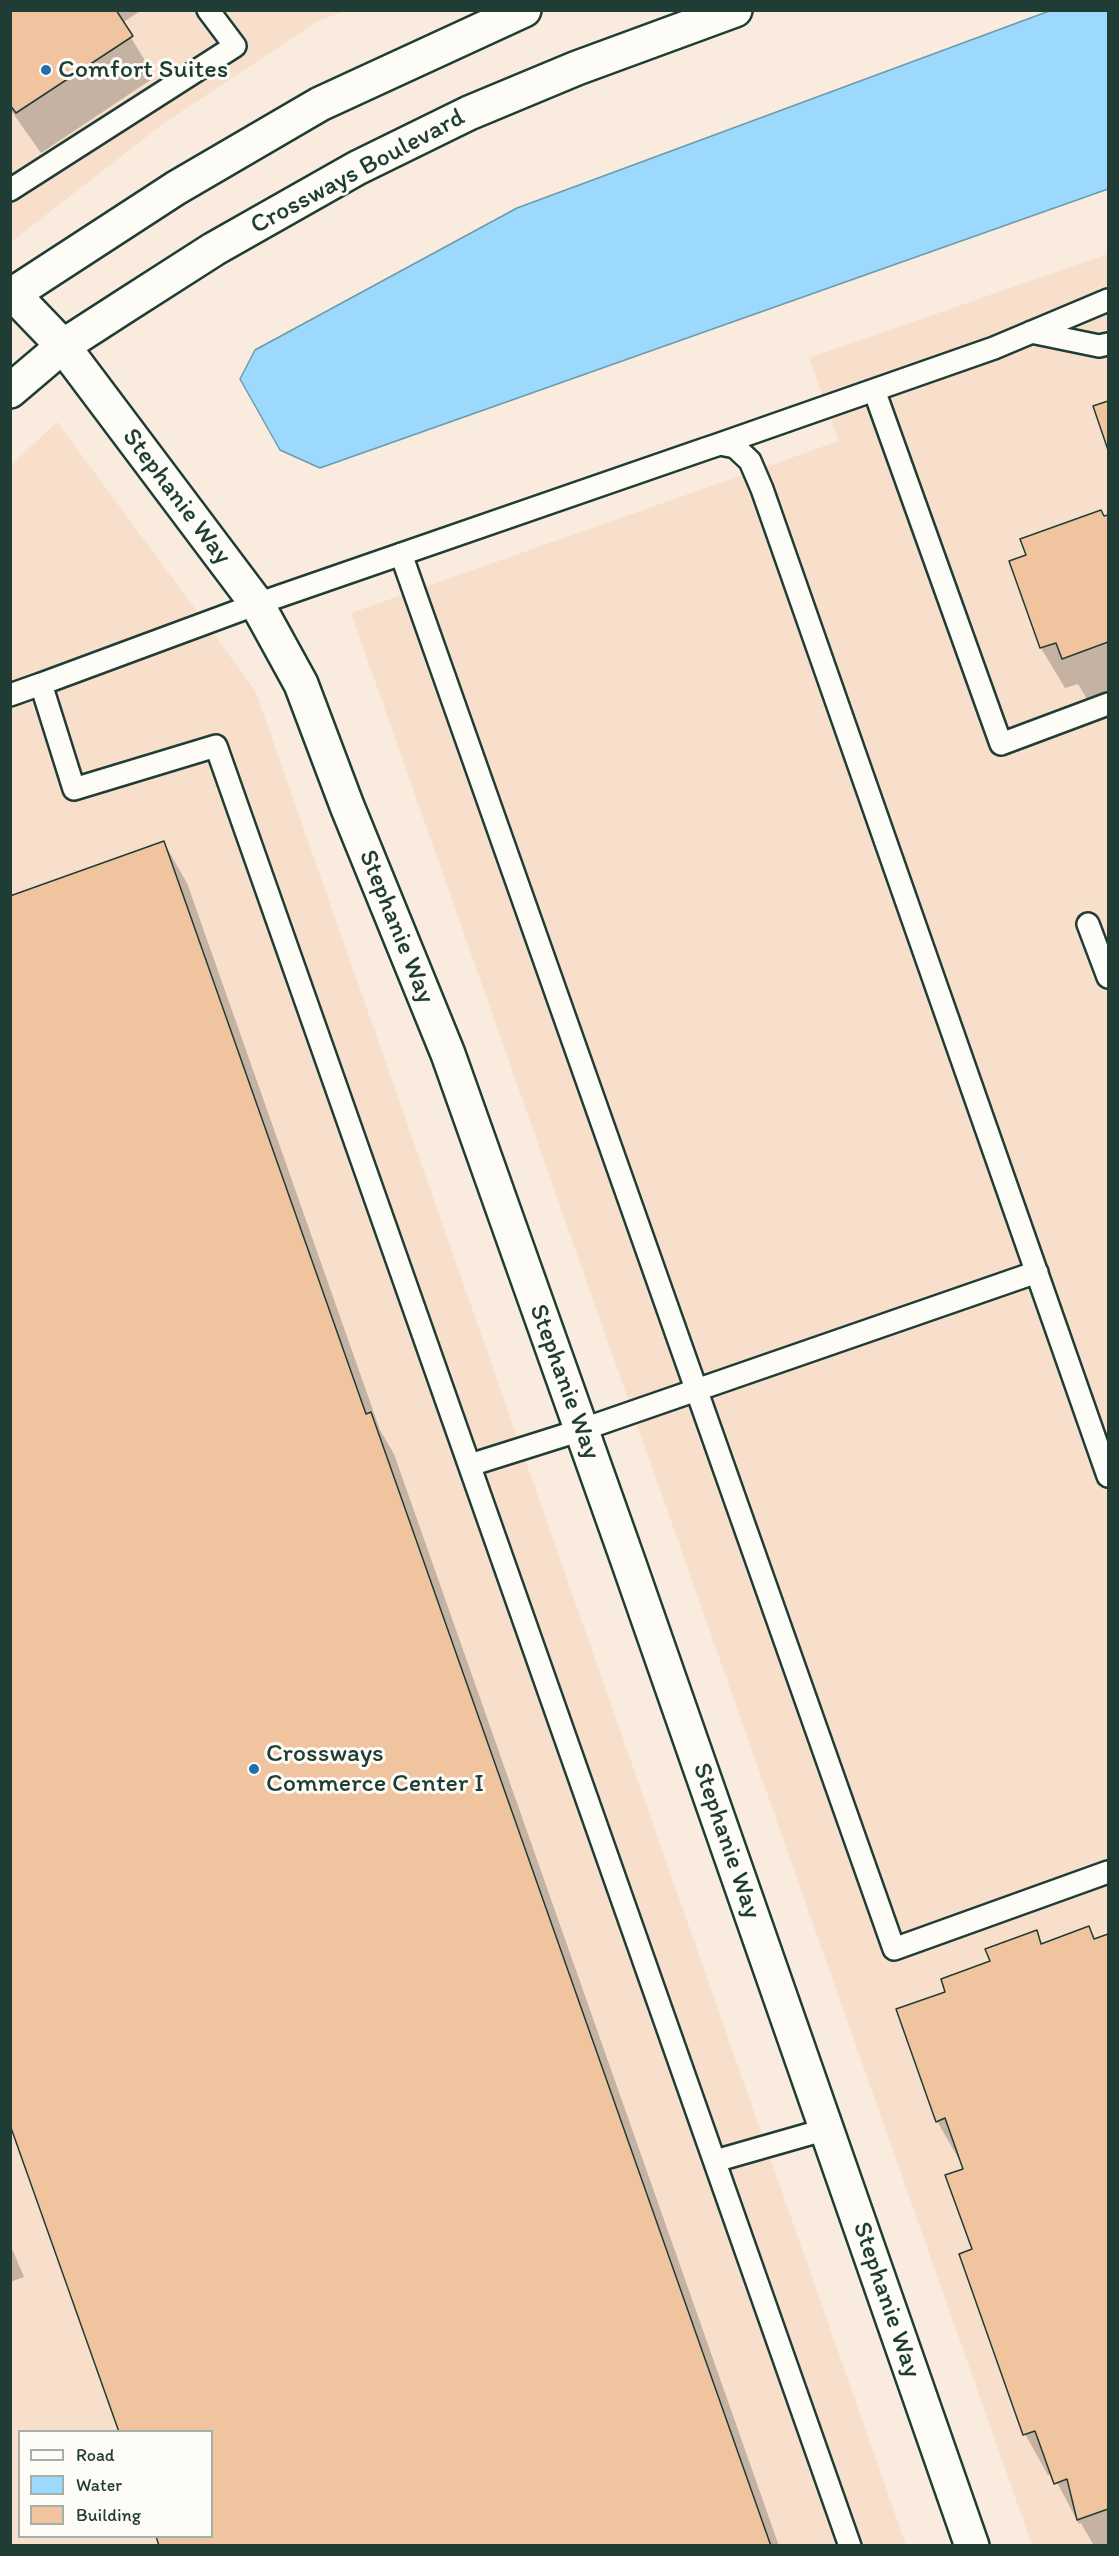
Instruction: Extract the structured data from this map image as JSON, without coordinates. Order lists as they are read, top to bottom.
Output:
{
  "streets": {
    "street": ["Crossways Boulevard", "Stephanie Way"]
  },
  "crossings": [
    ["Crossways Boulevard", "Stephanie Way"]
  ],
  "places": ["Comfort Suites", "Crossways Commerce Center I"],
  "legend": ["Road", "Water", "Building"]
}
